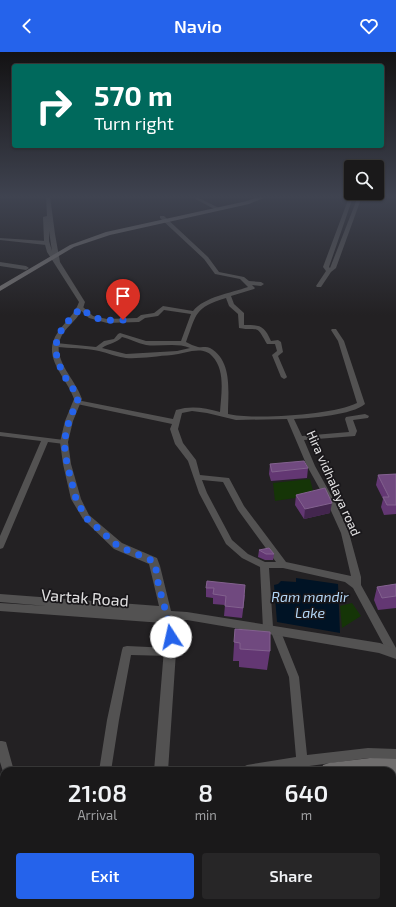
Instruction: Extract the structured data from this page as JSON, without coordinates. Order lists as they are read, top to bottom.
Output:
{
  "streets": {
    "street": ["Hira vidhalaya road", "Vartak Road"]
  },
  "water": ["Ram mandir Lake"],
  "page": {
    "header": "Navio",
    "turn": ["570 m", "Turn right"],
    "eta": [
      "21:08",
      "Arrival",
      "8",
      "min",
      "640",
      "m"
    ],
    "buttons": ["Exit", "Share"]
  }
}
